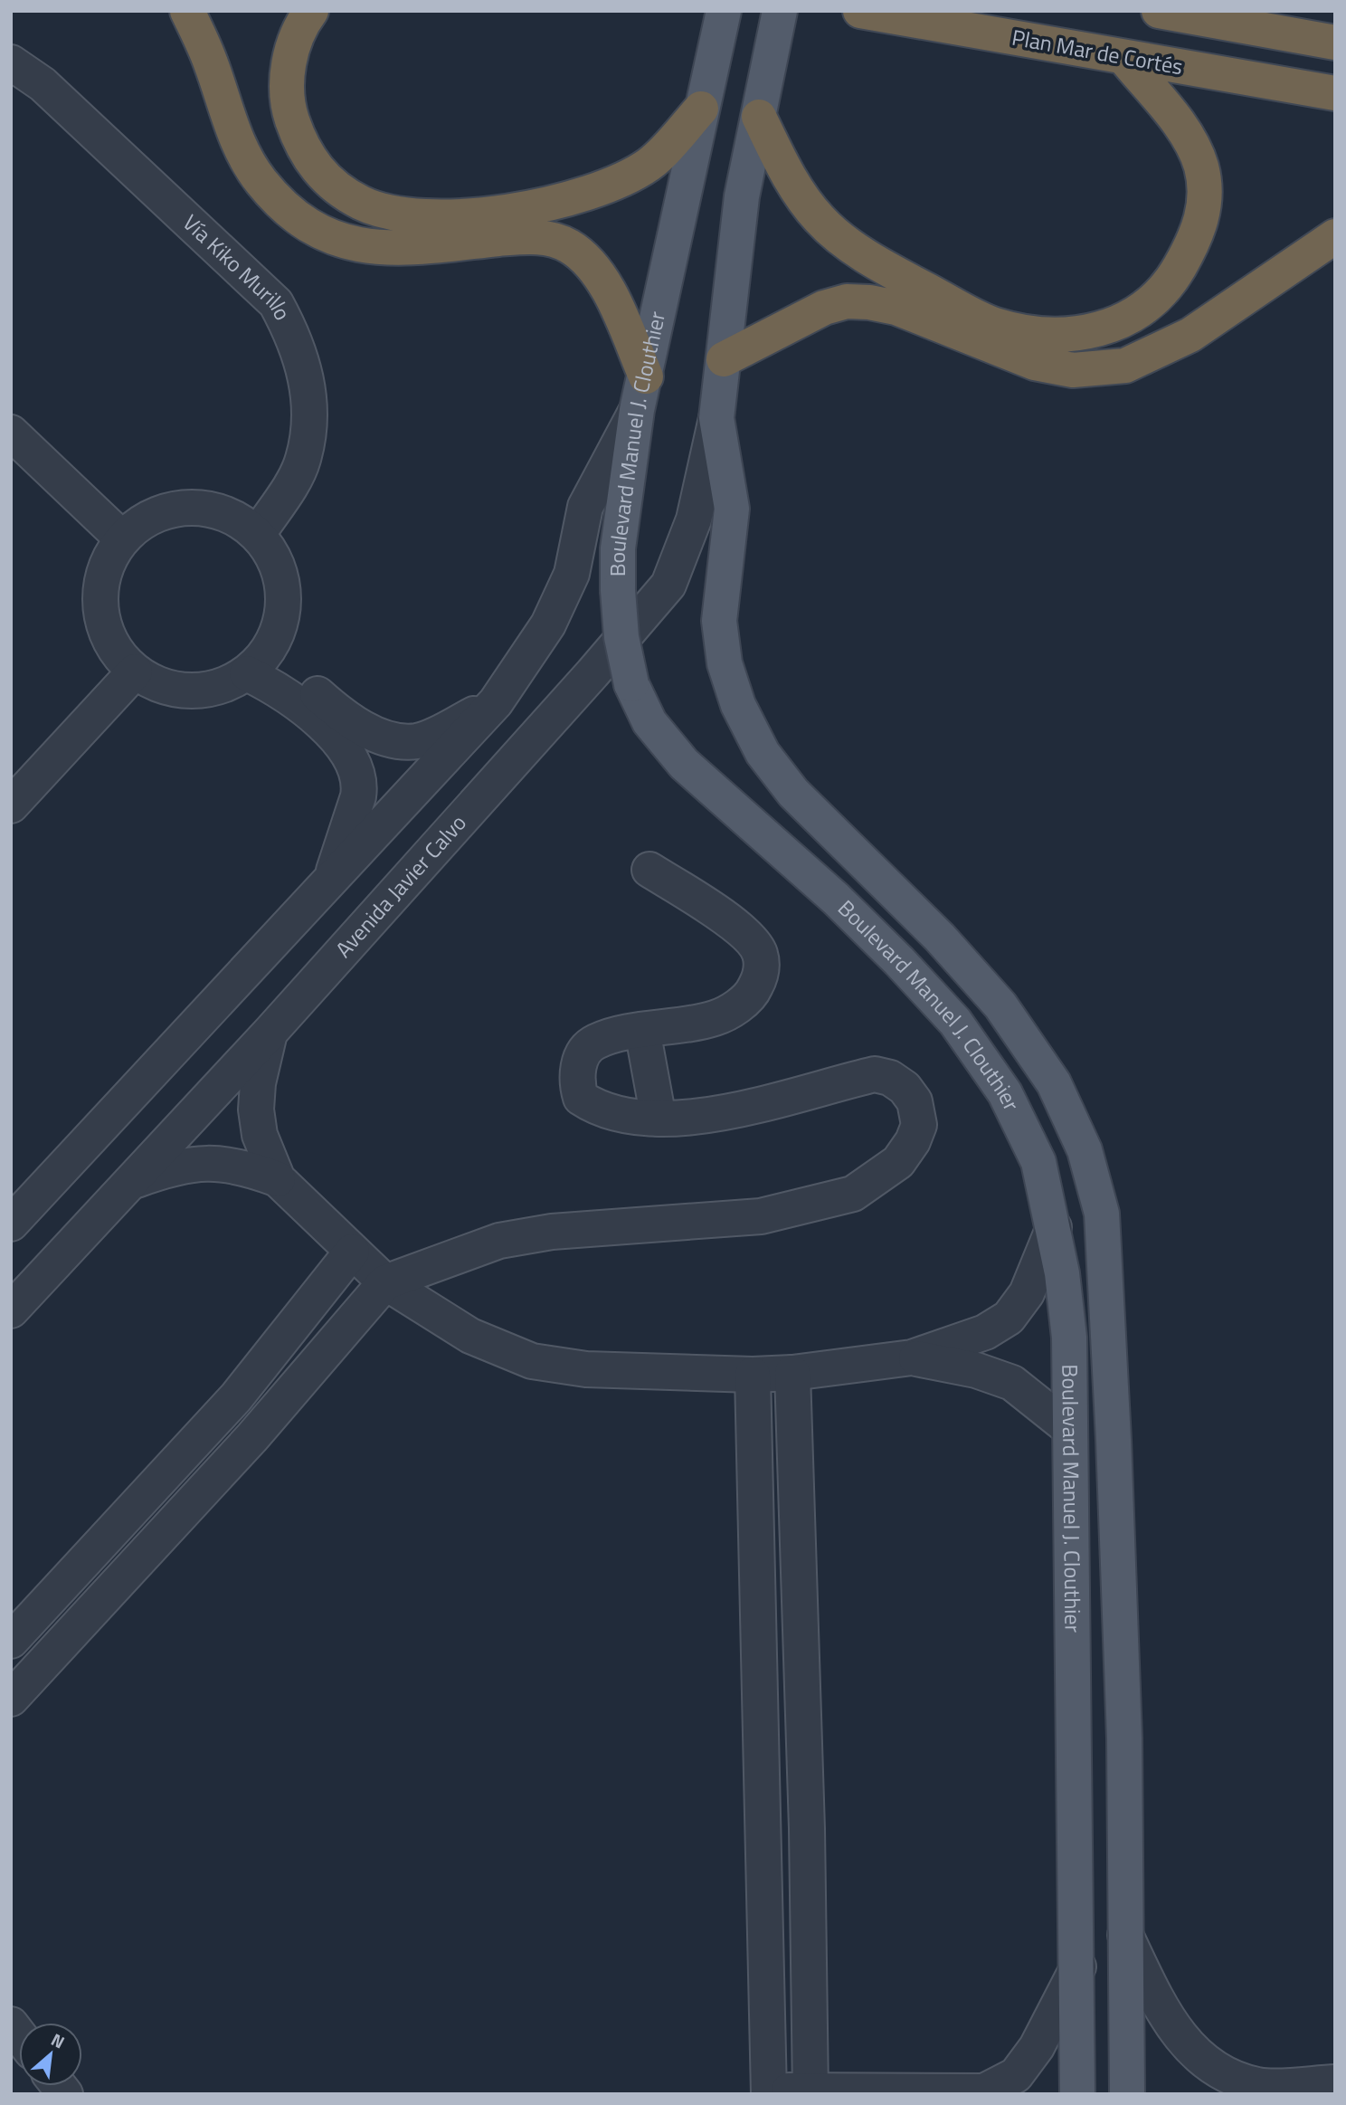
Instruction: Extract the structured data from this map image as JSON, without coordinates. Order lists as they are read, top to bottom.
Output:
{
  "streets": {
    "highway": ["Plan Mar de Cortés"],
    "main road": ["Boulevard Manuel J. Clouthier"],
    "street": ["Vía Kiko Murillo", "Avenida Javier Calvo"]
  },
  "crossings": [
    ["Boulevard Manuel J. Clouthier", "Avenida Javier Calvo"]
  ],
  "north": "top right"
}
